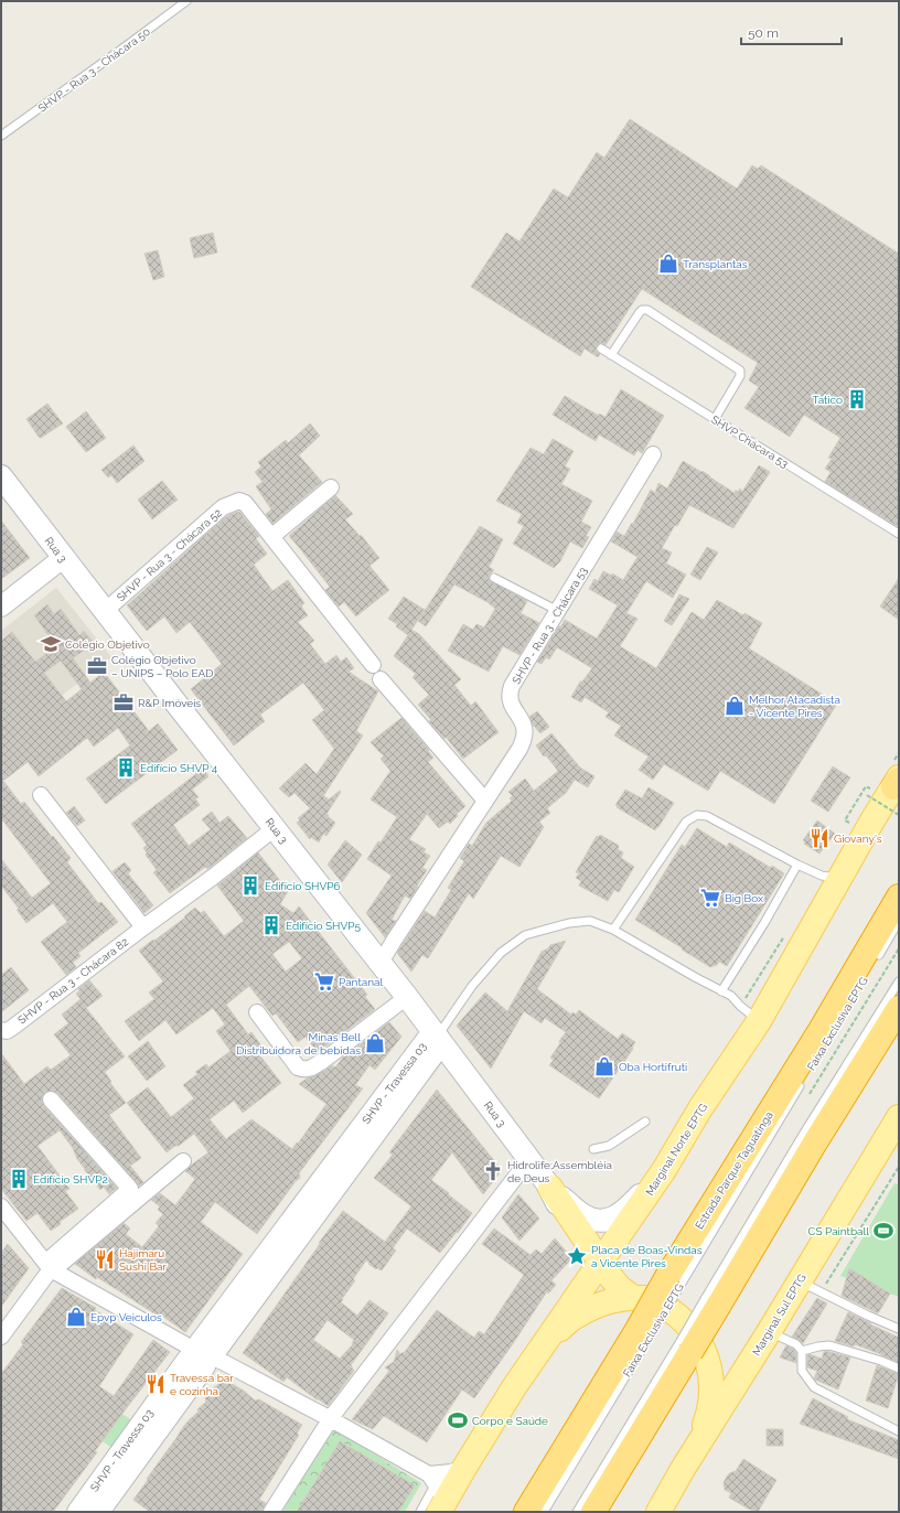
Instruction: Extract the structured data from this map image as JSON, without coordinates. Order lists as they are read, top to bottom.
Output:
{
  "streets": {
    "highway": ["Estrada Parque Taguatinga"],
    "main road": ["Rua 3", "Marginal Norte EPTG", "Marginal Sul EPTG"],
    "street": [
      "SHVP - Rua 3 - Chácara 52",
      "SHVP - Rua 3 - Chácara 53",
      "SHVP - Rua 3 - Chácara 82",
      "SHVP - Travessa 03"
    ],
    "lane": ["SHVP - Rua 3 - Chácara 50", "SHVP Chácara 53", "Faixa Exclusiva EPTG"]
  },
  "crossings": [
    ["Rua 3", "SHVP - Rua 3 - Chácara 52"],
    ["Rua 3", "SHVP - Rua 3 - Chácara 53"],
    ["Rua 3", "SHVP - Rua 3 - Chácara 82"],
    ["Rua 3", "SHVP - Travessa 03"],
    ["Faixa Exclusiva EPTG", "Estrada Parque Taguatinga"]
  ],
  "places": {
    "shop": [
      "Transplantas",
      "Melhor Atacadista - Vicente Pires",
      "Minas Bell Distribuidora de bebidas",
      "Oba Hortifruti",
      "Epvp Veiculos"
    ],
    "building": [
      "Tatico",
      "Edifício SHVP 4",
      "Edifício SHVP6",
      "Edifício SHVP5",
      "Edifício SHVP2"
    ],
    "school or university": ["Colégio Objetivo"],
    "office": ["Colégio Objetivo – UNIPS – Polo EAD", "R&P Imóveis"],
    "restaurant": ["Giovany's", "Hajimaru Sushi Bar", "Travessa bar e cozinha"],
    "supermarket": ["Big Box", "Pantanal"],
    "church": ["Hidrolife;Assembléia de Deus"],
    "sports": ["CS Paintball", "Corpo e Saúde"],
    "place": ["Placa de Boas-Vindas a Vicente Pires"]
  },
  "scale_bar": "50 m"
}
